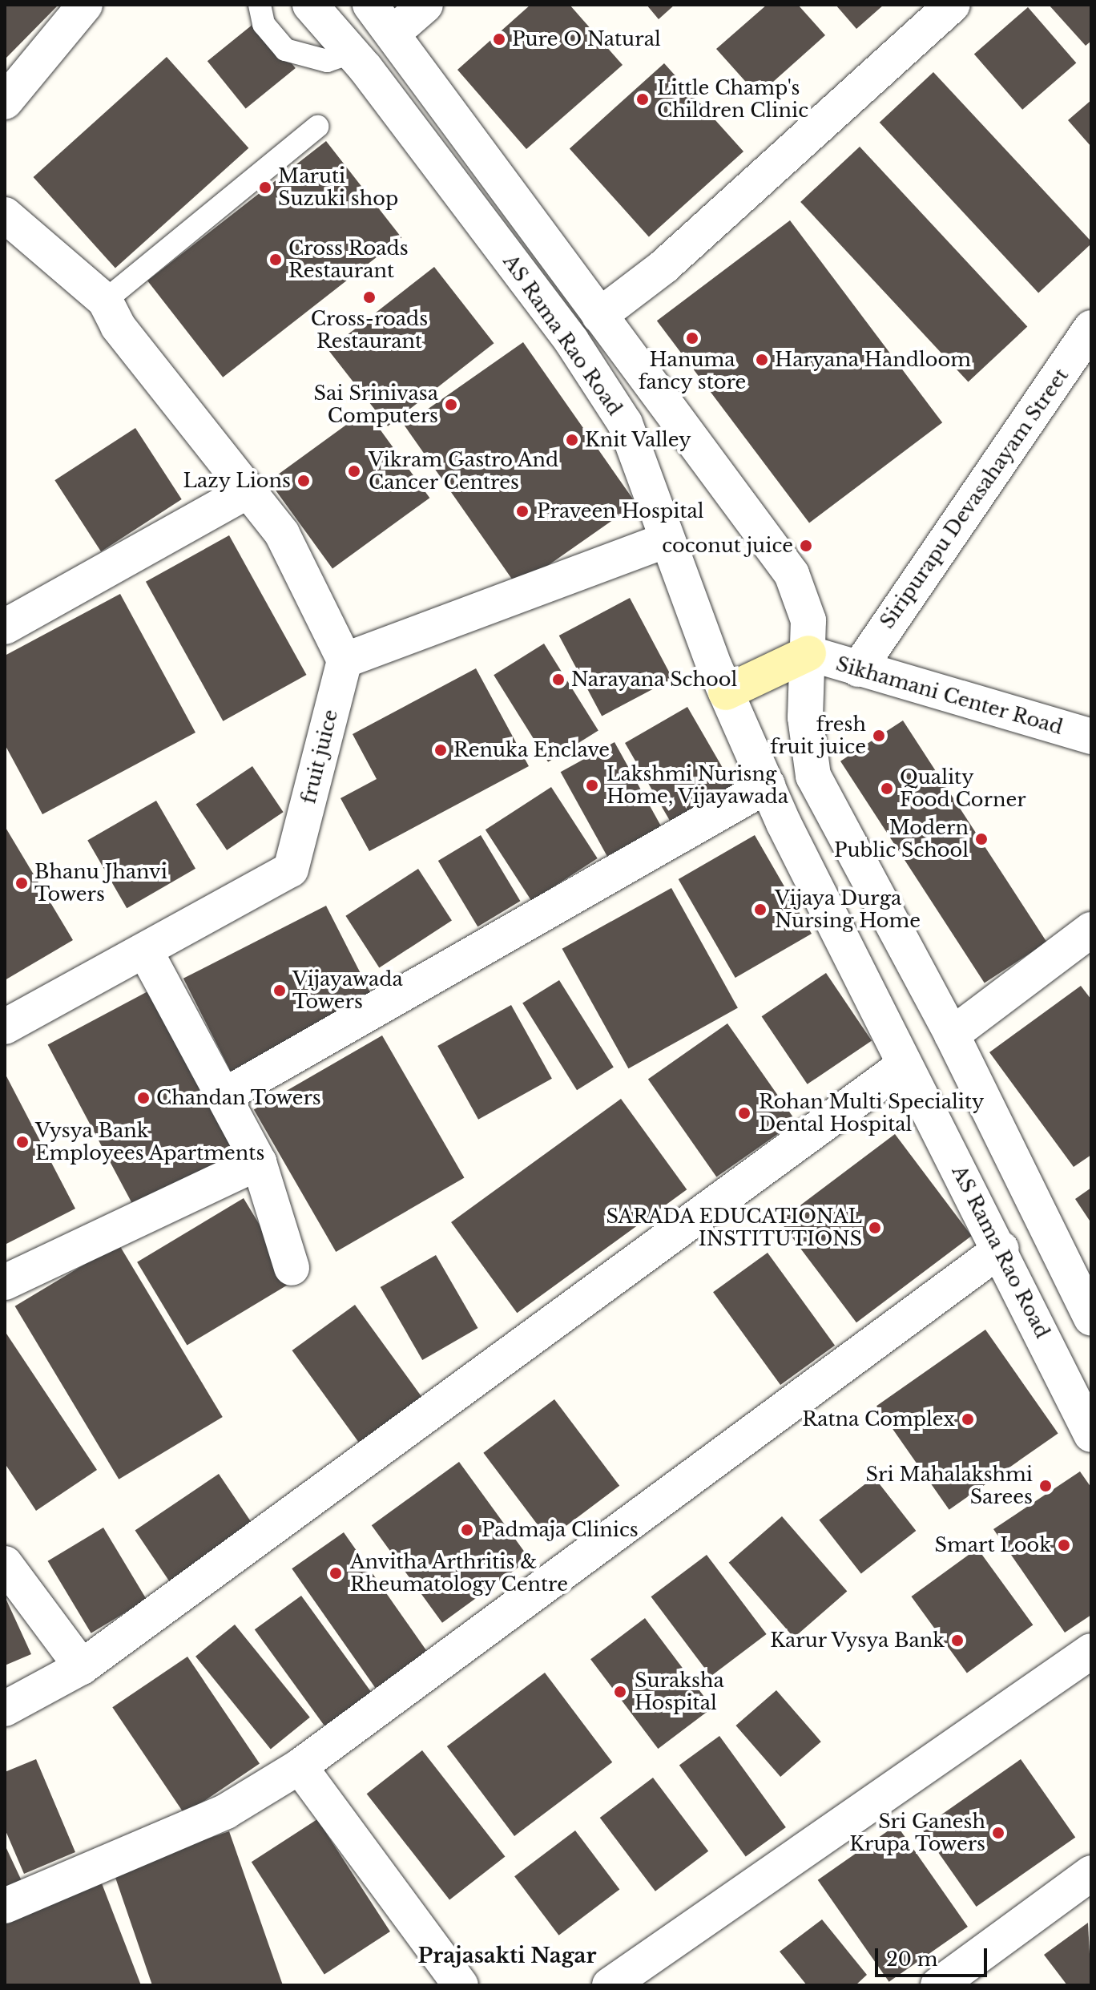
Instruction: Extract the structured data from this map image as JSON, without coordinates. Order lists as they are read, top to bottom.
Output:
{
  "streets": {
    "street": [
      "AS Rama Rao Road",
      "Siripurapu Devasahayam Street",
      "Sikhamani Center Road",
      "fruit juice"
    ]
  },
  "crossings": [
    ["AS Rama Rao Road", "Sikhamani Center Road"],
    ["Siripurapu Devasahayam Street", "Sikhamani Center Road"]
  ],
  "districts": ["Prajasakti Nagar"],
  "places": [
    "Pure O Natural",
    "Little Champ's Children Clinic",
    "Maruti Suzuki shop",
    "Cross Roads Restaurant",
    "Cross-roads Restaurant",
    "Hanuma fancy store",
    "Haryana Handloom",
    "Sai Srinivasa Computers",
    "Knit Valley",
    "Vikram Gastro And Cancer Centres",
    "Lazy Lions",
    "Praveen Hospital",
    "coconut juice",
    "Narayana School",
    "fresh fruit juice",
    "Renuka Enclave",
    "Lakshmi Nurisng Home, Vijayawada",
    "Quality Food Corner",
    "Modern Public School",
    "Bhanu Jhanvi Towers",
    "Vijaya Durga Nursing Home",
    "Vijayawada Towers",
    "Chandan Towers",
    "Rohan Multi Speciality Dental Hospital",
    "Vysya Bank Employees Apartments",
    "SARADA EDUCATIONAL INSTITUTIONS",
    "Ratna Complex",
    "Sri Mahalakshmi Sarees",
    "Padmaja Clinics",
    "Smart Look",
    "Anvitha Arthritis & Rheumatology Centre",
    "Karur Vysya Bank",
    "Suraksha Hospital",
    "Sri Ganesh Krupa Towers"
  ],
  "scale_bar": "20 m"
}
